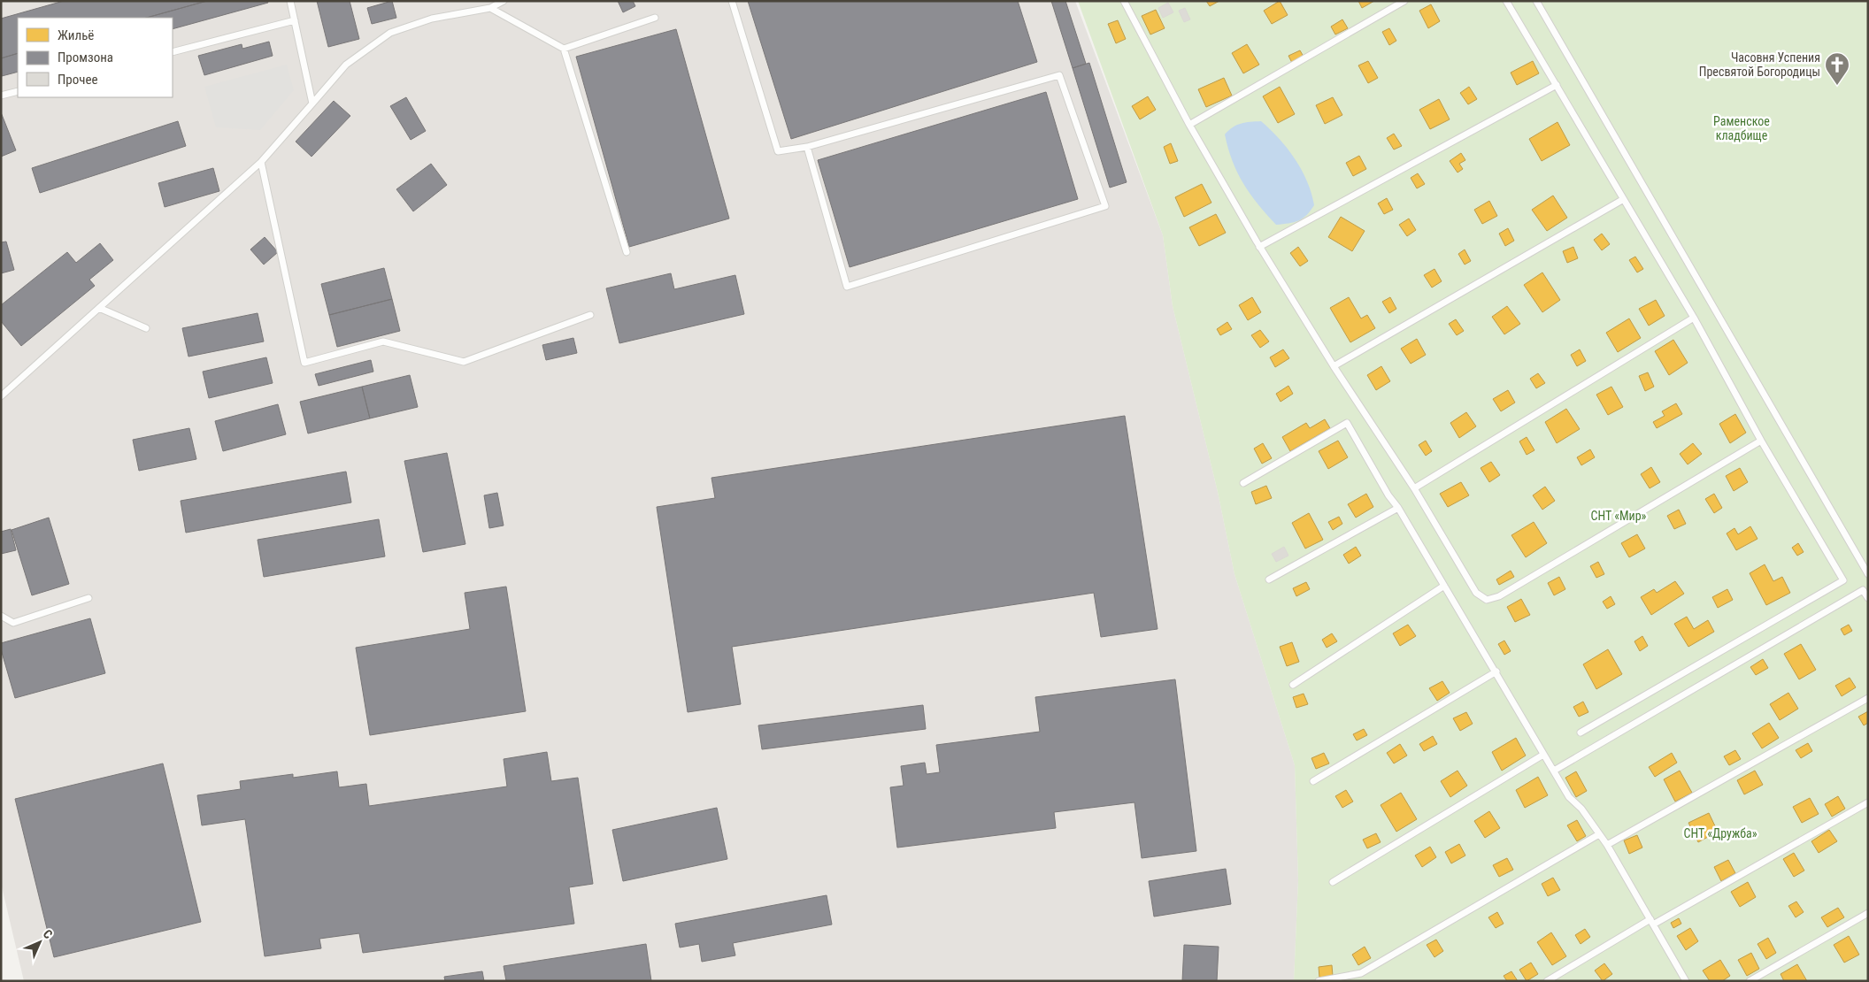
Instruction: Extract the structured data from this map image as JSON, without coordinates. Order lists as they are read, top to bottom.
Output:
{
  "parks": ["Раменское кладбище", "СНТ «Мир»", "СНТ «Дружба»"],
  "places": {
    "church": ["Часовня Успения Пресвятой Богородицы"]
  },
  "legend": ["Жильё", "Промзона", "Прочее"],
  "north": "top right"
}
